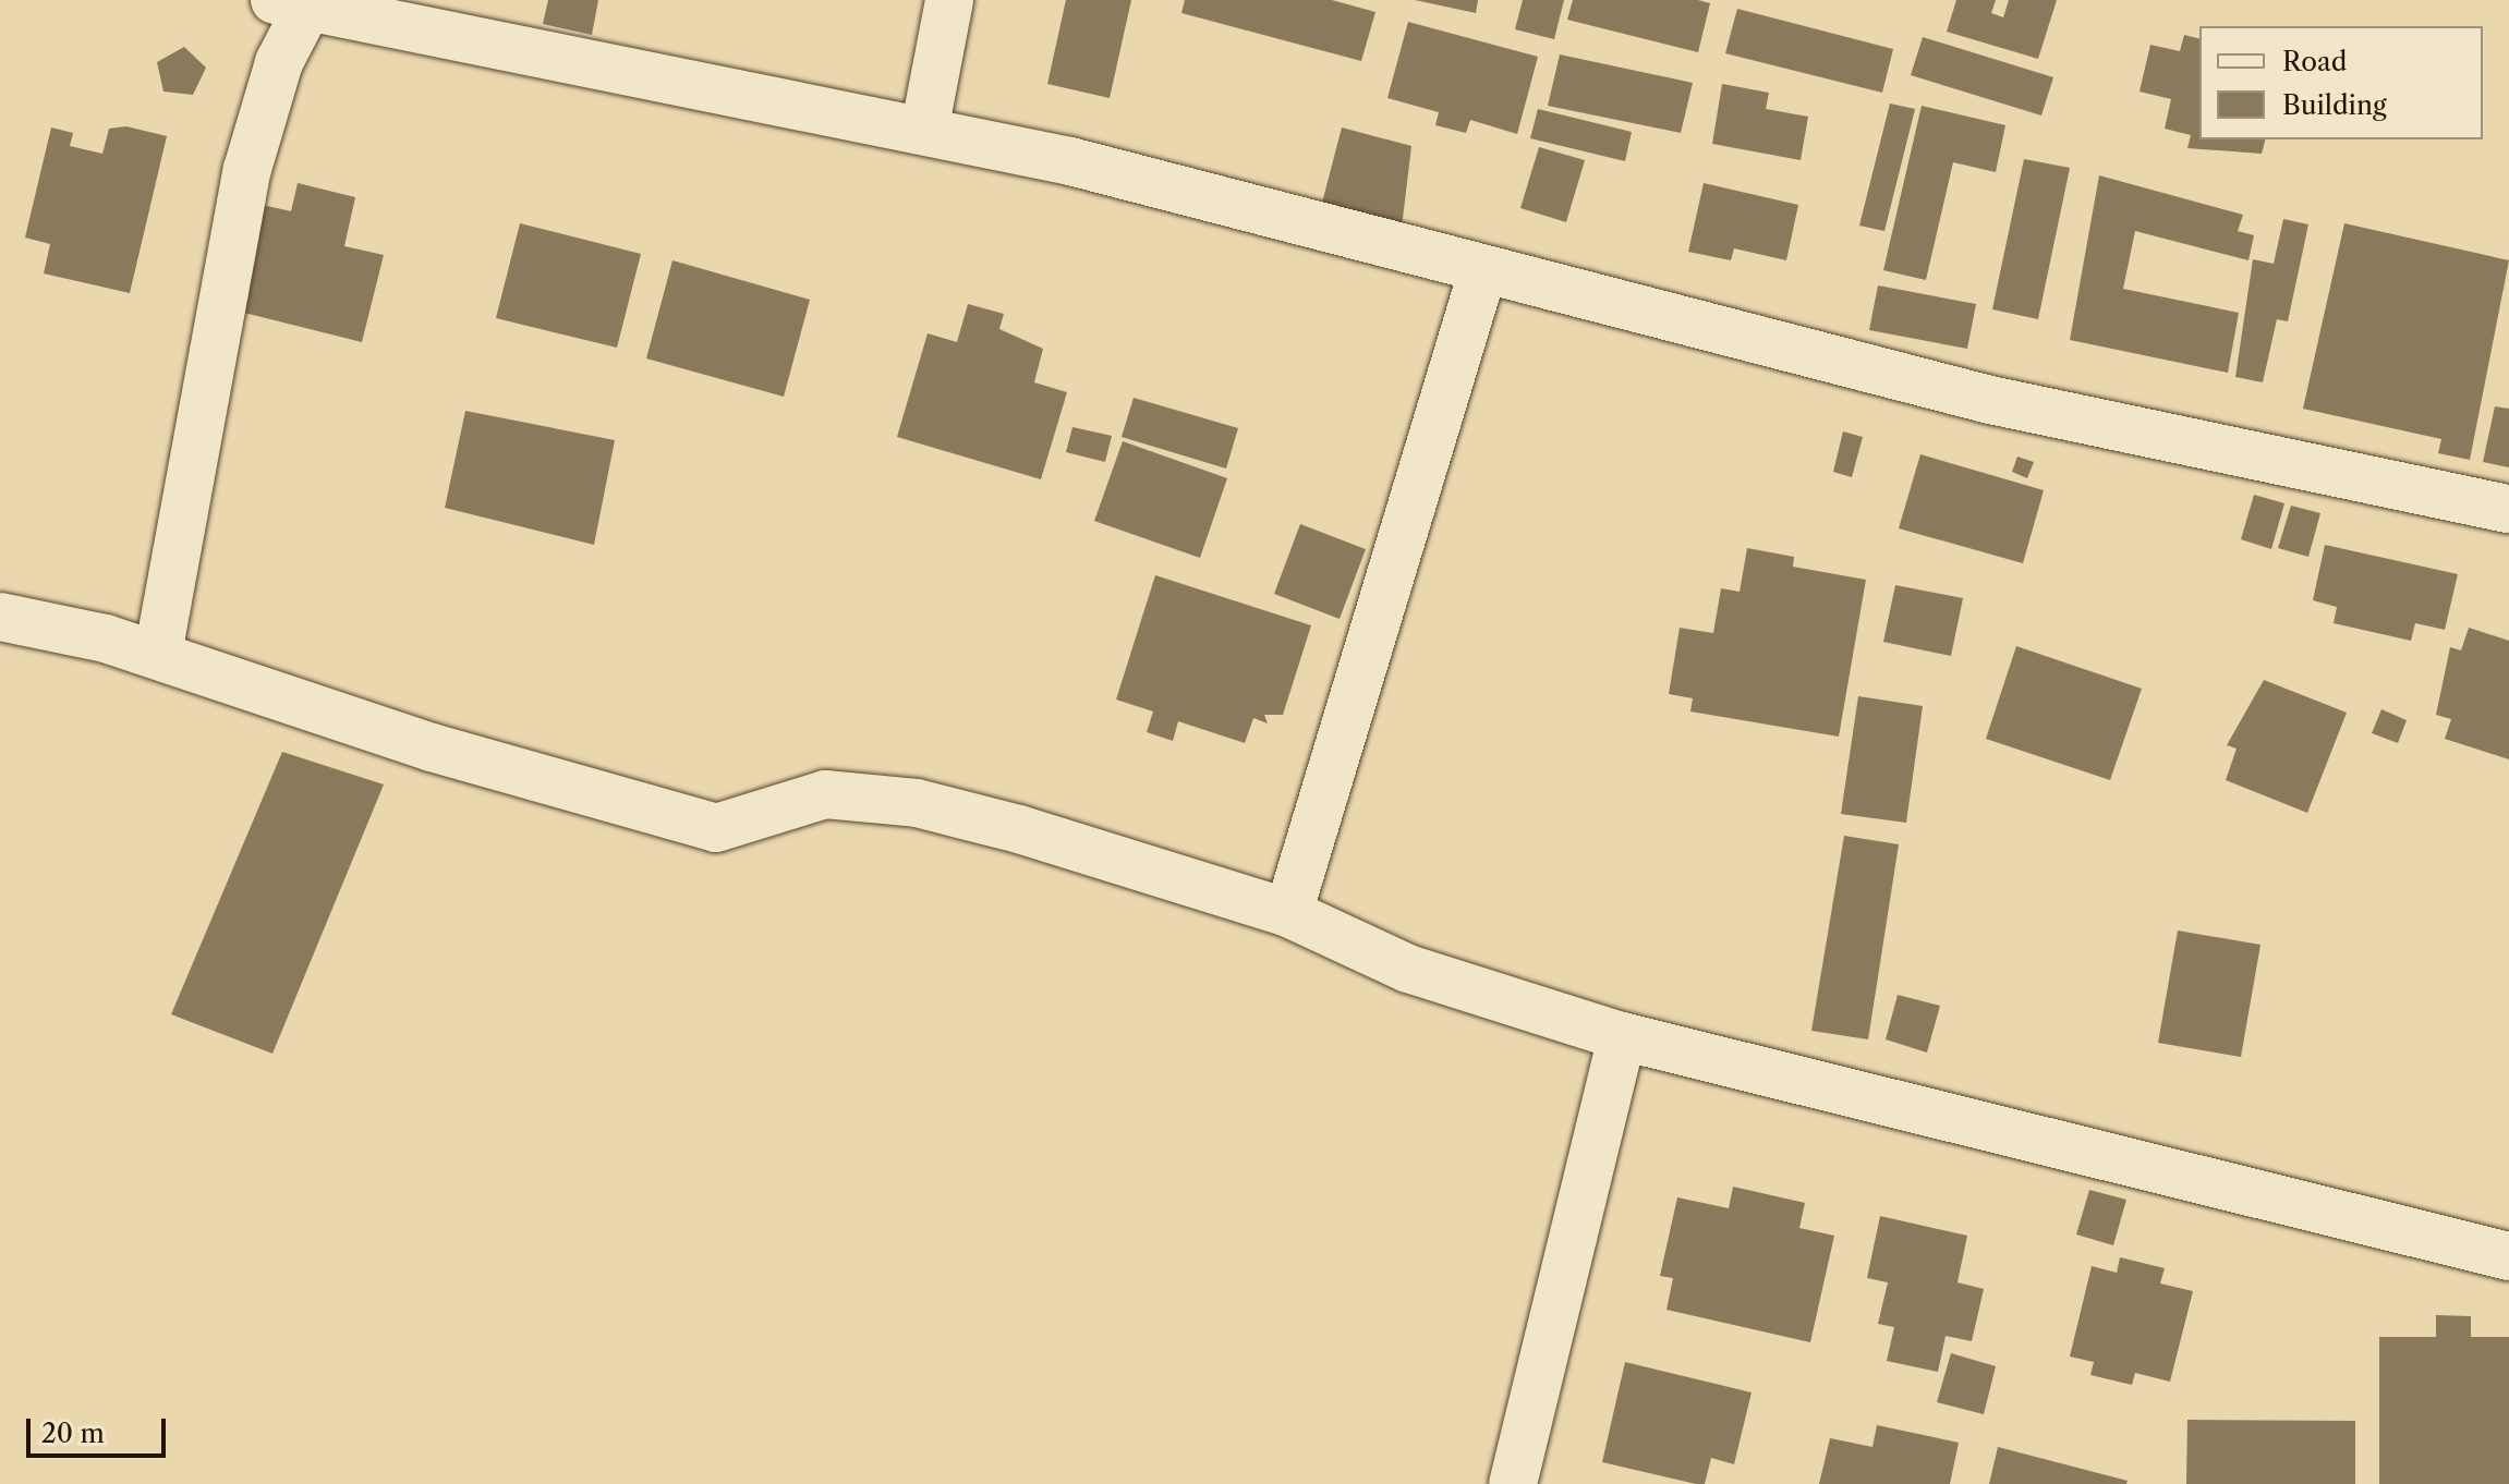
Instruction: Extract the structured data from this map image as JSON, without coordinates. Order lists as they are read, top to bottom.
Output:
{
  "legend": ["Road", "Building"],
  "scale_bar": "20 m"
}
